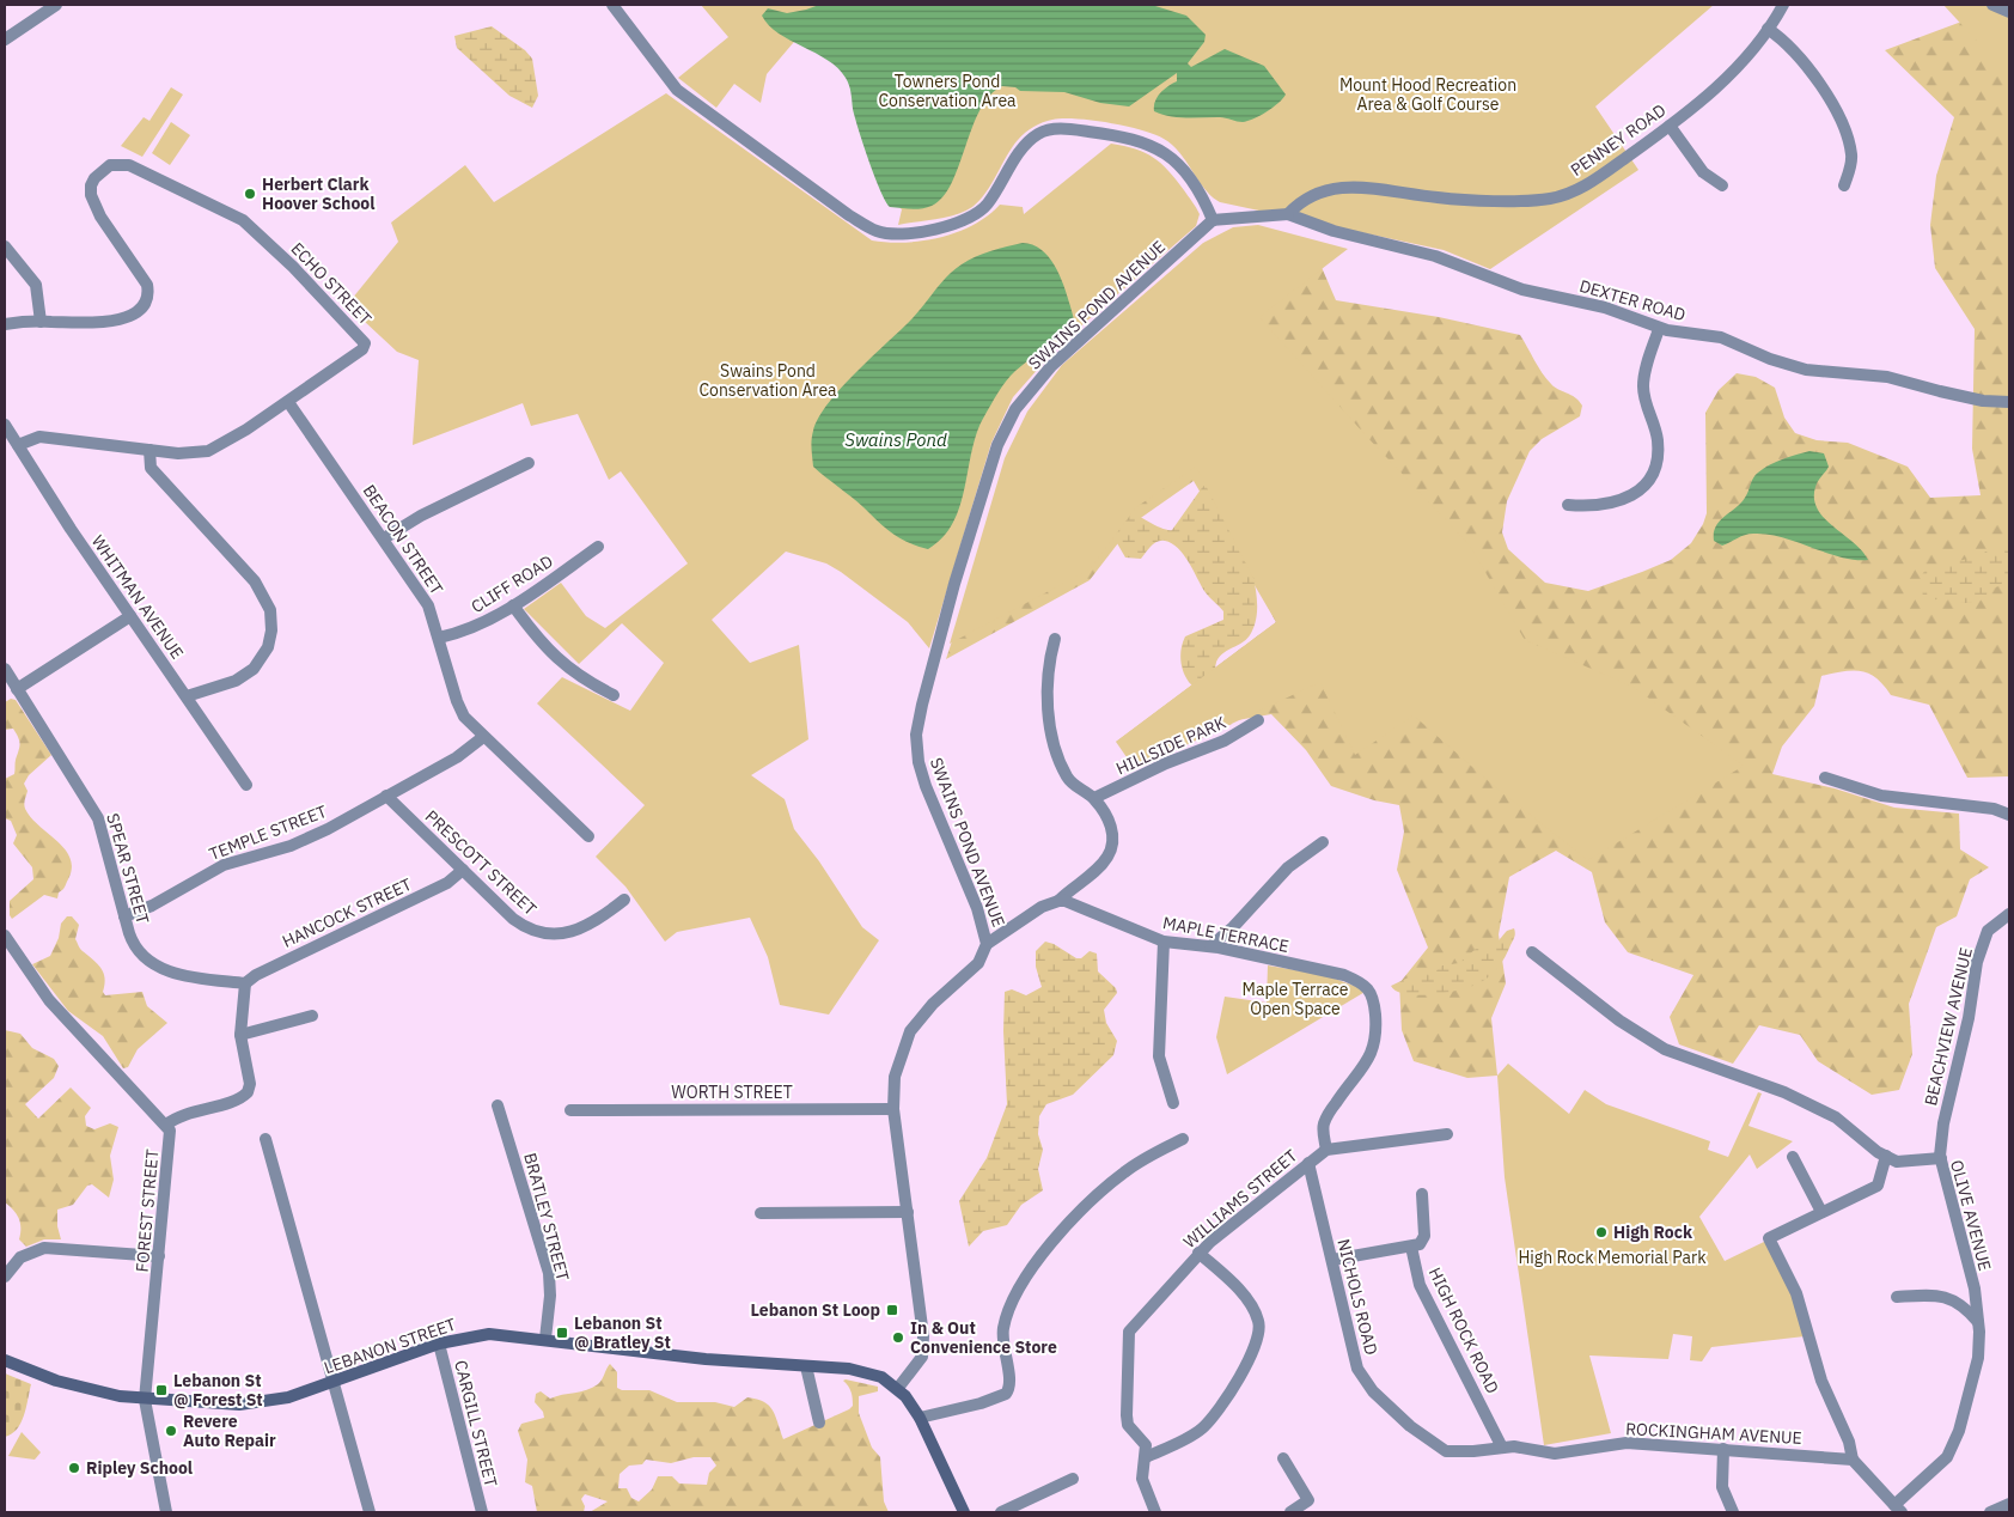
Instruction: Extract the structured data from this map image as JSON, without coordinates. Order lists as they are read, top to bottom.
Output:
{
  "streets": {
    "main road": ["LEBANON STREET"],
    "street": [
      "PENNEY ROAD",
      "ECHO STREET",
      "DEXTER ROAD",
      "SWAINS POND AVENUE",
      "BEACON STREET",
      "CLIFF ROAD",
      "WHITMAN AVENUE",
      "HILLSIDE PARK",
      "TEMPLE STREET",
      "PRESCOTT STREET",
      "SPEAR STREET",
      "HANCOCK STREET",
      "MAPLE TERRACE",
      "BEACHVIEW AVENUE",
      "WORTH STREET",
      "WILLIAMS STREET",
      "FOREST STREET",
      "OLIVE AVENUE",
      "BRATLEY STREET",
      "NICHOLS ROAD",
      "HIGH ROCK ROAD",
      "CARGILL STREET",
      "ROCKINGHAM AVENUE"
    ]
  },
  "crossings": [
    ["PENNEY ROAD", "DEXTER ROAD"],
    ["ECHO STREET", "BEACON STREET"],
    ["ECHO STREET", "WHITMAN AVENUE"],
    ["SWAINS POND AVENUE", "WORTH STREET"],
    ["SWAINS POND AVENUE", "LEBANON STREET"],
    ["BEACON STREET", "CLIFF ROAD"],
    ["BEACON STREET", "TEMPLE STREET"],
    ["TEMPLE STREET", "PRESCOTT STREET"],
    ["TEMPLE STREET", "SPEAR STREET"],
    ["PRESCOTT STREET", "HANCOCK STREET"],
    ["SPEAR STREET", "HANCOCK STREET"],
    ["MAPLE TERRACE", "WILLIAMS STREET"],
    ["BEACHVIEW AVENUE", "OLIVE AVENUE"],
    ["WILLIAMS STREET", "NICHOLS ROAD"],
    ["FOREST STREET", "LEBANON STREET"],
    ["BRATLEY STREET", "LEBANON STREET"],
    ["NICHOLS ROAD", "HIGH ROCK ROAD"],
    ["NICHOLS ROAD", "ROCKINGHAM AVENUE"],
    ["HIGH ROCK ROAD", "ROCKINGHAM AVENUE"],
    ["LEBANON STREET", "CARGILL STREET"]
  ],
  "water": ["Swains Pond"],
  "parks": [
    "Towners Pond Conservation Area",
    "Mount Hood Recreation Area & Golf Course",
    "Swains Pond Conservation Area",
    "Maple Terrace Open Space",
    "High Rock Memorial Park"
  ],
  "places": {
    "other": [
      "Herbert Clark Hoover School",
      "High Rock",
      "In & Out Convenience Store",
      "Revere Auto Repair",
      "Ripley School"
    ],
    "transit": ["Lebanon St Loop", "Lebanon St @ Bratley St", "Lebanon St @ Forest St"]
  }
}
